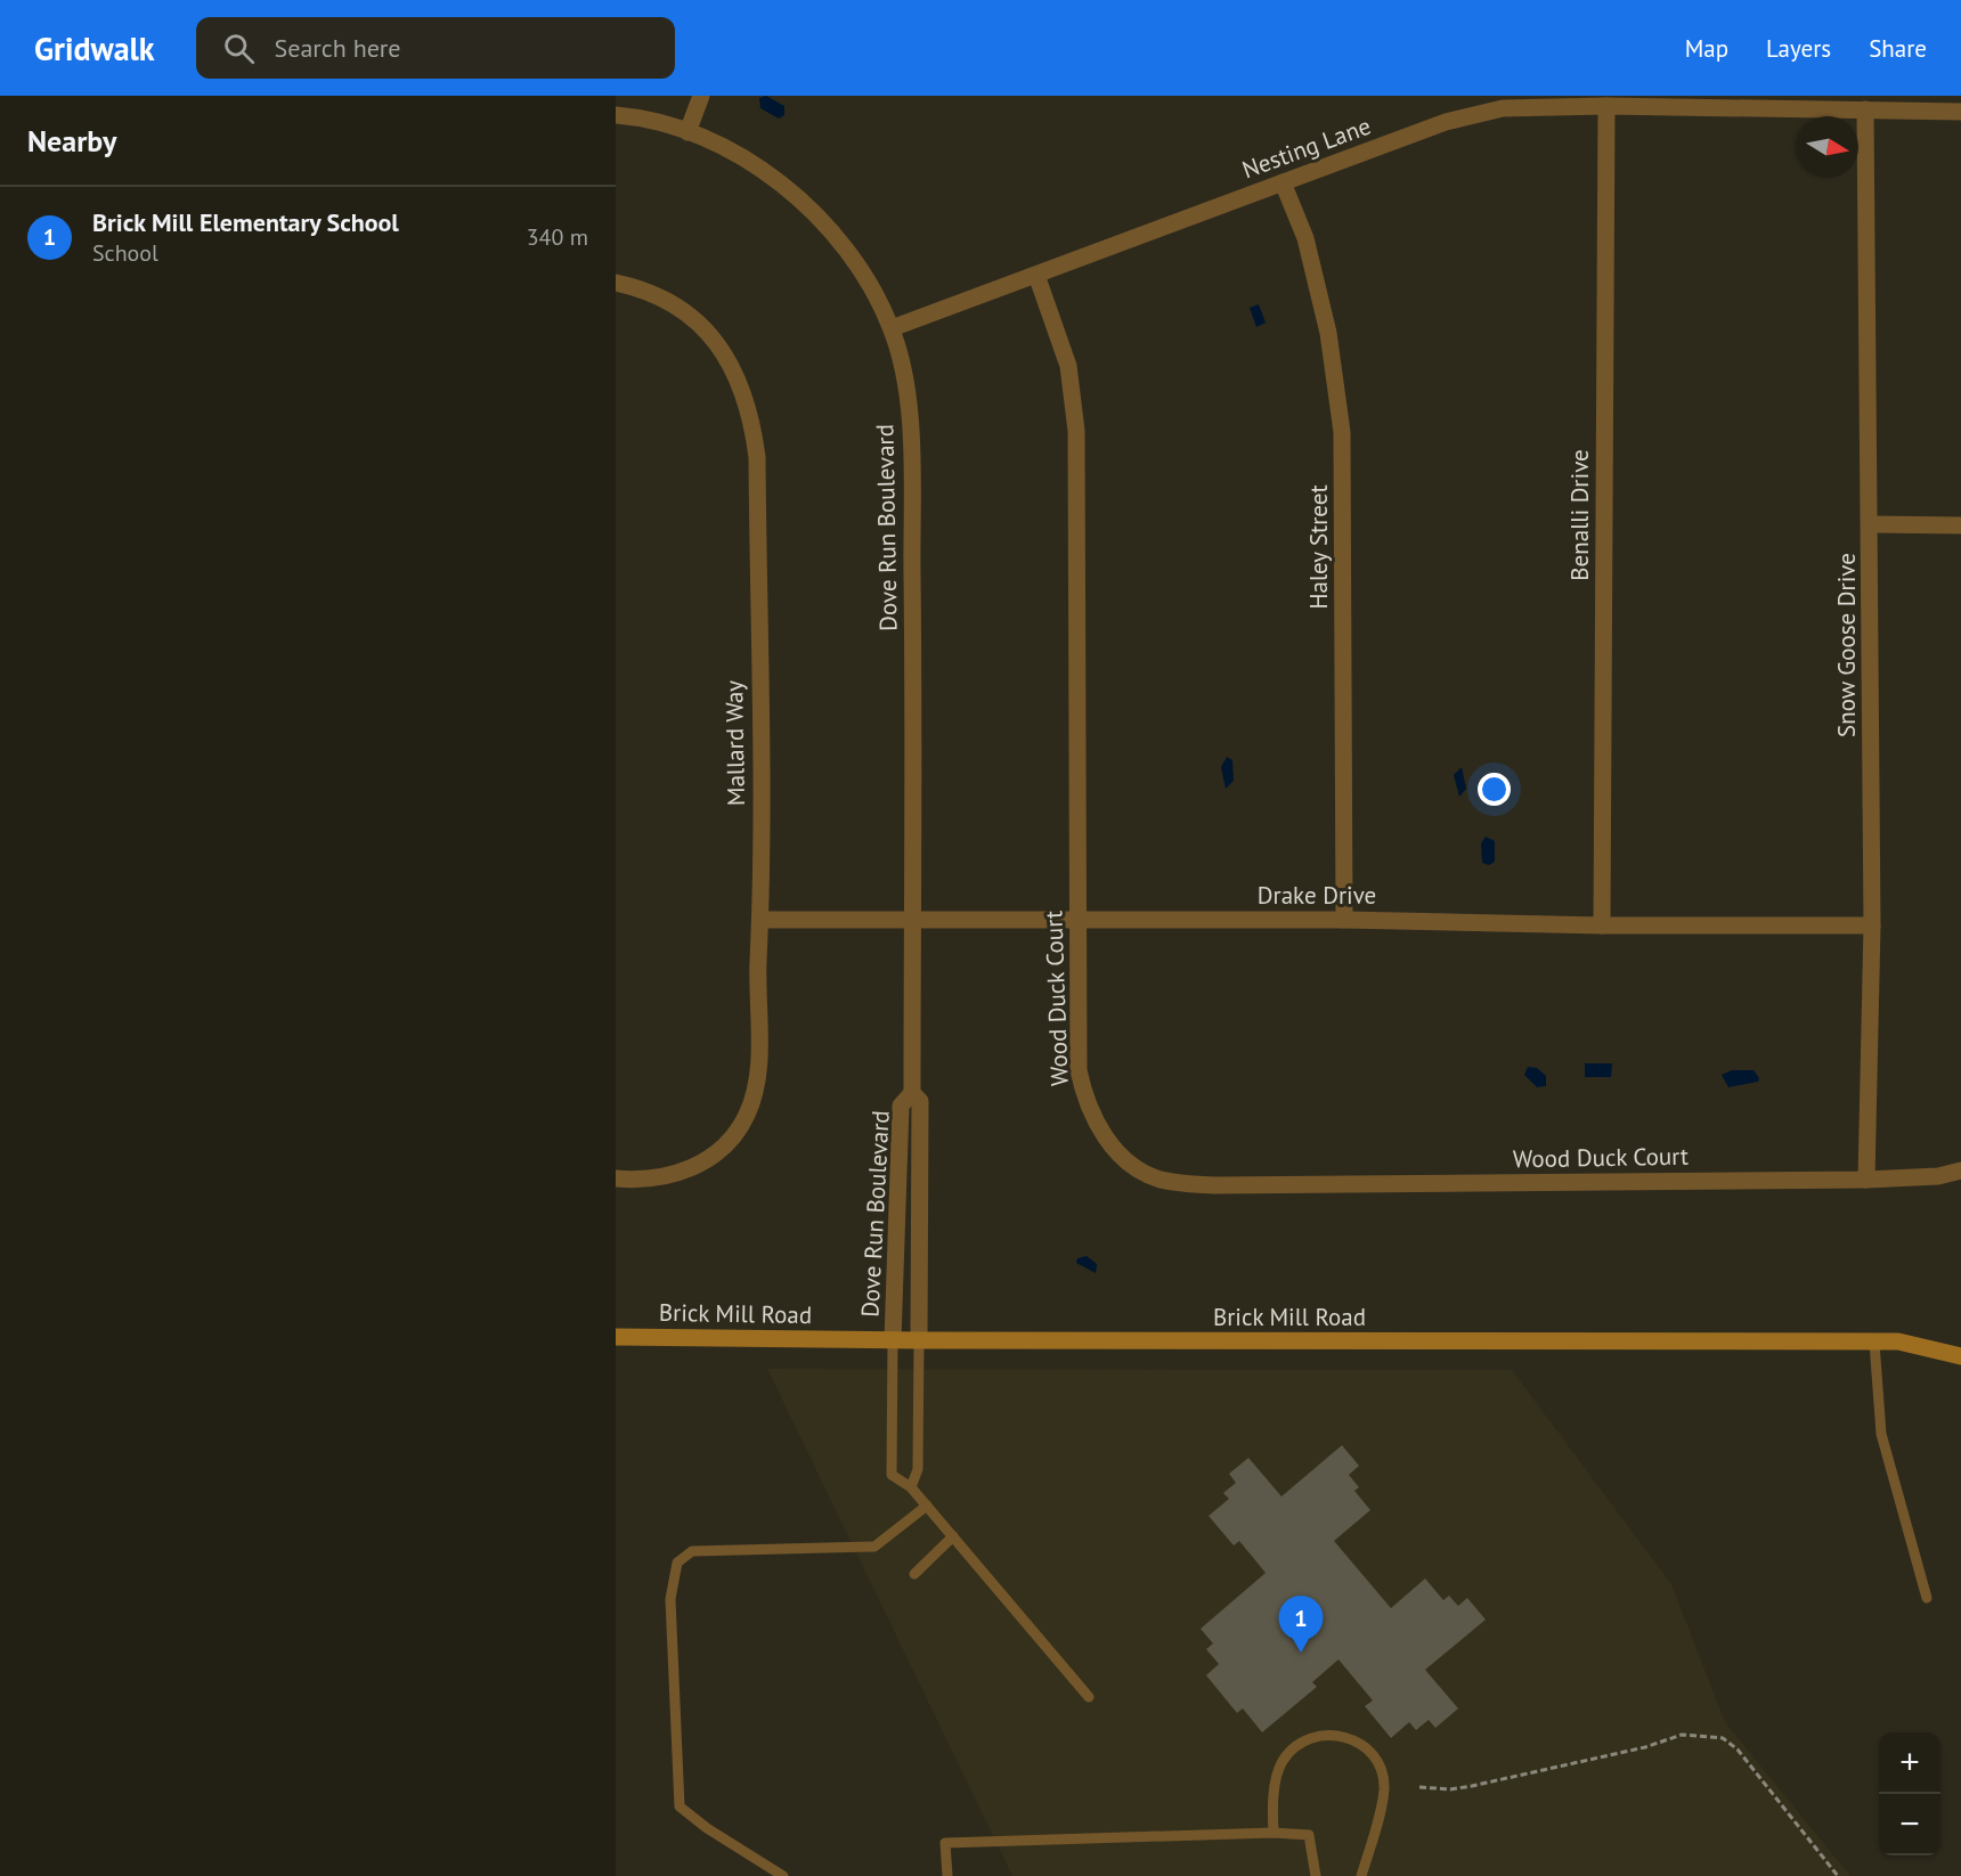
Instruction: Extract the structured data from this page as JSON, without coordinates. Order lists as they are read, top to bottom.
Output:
{
  "streets": {
    "street": [
      "Nesting Lane",
      "Benalli Drive",
      "Dove Run Boulevard",
      "Haley Street",
      "Snow Goose Drive",
      "Mallard Way",
      "Drake Drive",
      "Wood Duck Court",
      "Brick Mill Road"
    ]
  },
  "crossings": [
    ["Nesting Lane", "Benalli Drive"],
    ["Nesting Lane", "Dove Run Boulevard"],
    ["Nesting Lane", "Haley Street"],
    ["Nesting Lane", "Snow Goose Drive"],
    ["Nesting Lane", "Wood Duck Court"],
    ["Benalli Drive", "Drake Drive"],
    ["Dove Run Boulevard", "Drake Drive"],
    ["Dove Run Boulevard", "Brick Mill Road"],
    ["Haley Street", "Drake Drive"],
    ["Snow Goose Drive", "Drake Drive"],
    ["Snow Goose Drive", "Wood Duck Court"],
    ["Mallard Way", "Drake Drive"],
    ["Drake Drive", "Wood Duck Court"]
  ],
  "north": "right",
  "page": {
    "header": "Gridwalk",
    "search": "Search here",
    "nav": ["Map", "Layers", "Share"],
    "heading": "Nearby",
    "list": [
      {
        "mark": "1",
        "name": "Brick Mill Elementary School",
        "note": "School",
        "value": "340 m"
      }
    ],
    "pins": "1",
    "map_buttons": ["+", "−"]
  }
}
